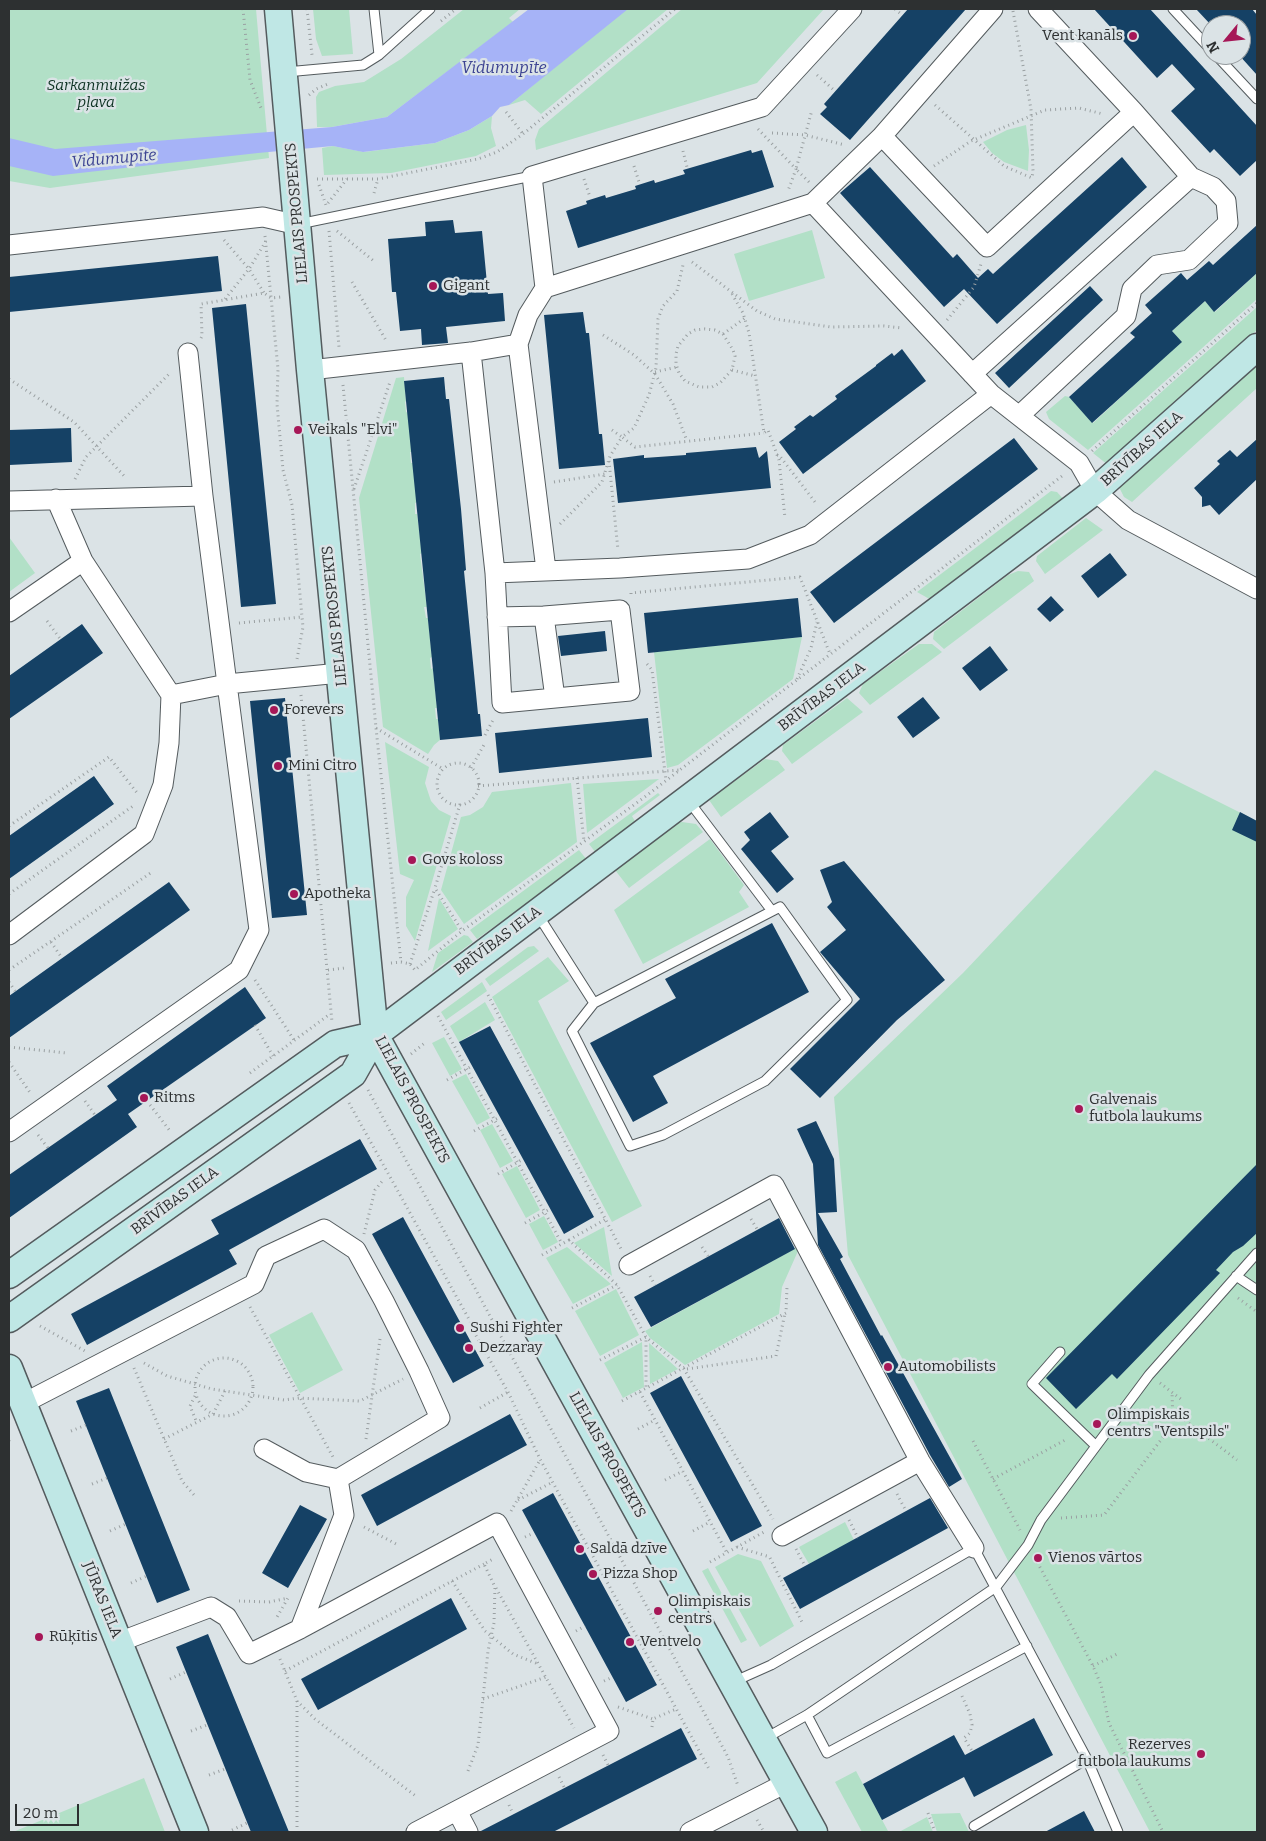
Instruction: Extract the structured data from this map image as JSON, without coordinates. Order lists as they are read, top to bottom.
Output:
{
  "streets": {
    "main road": ["LIELAIS PROSPEKTS", "BRĪVĪBAS IELA", "JŪRAS IELA"]
  },
  "crossings": [
    ["LIELAIS PROSPEKTS", "BRĪVĪBAS IELA"]
  ],
  "water": ["Vidumupīte"],
  "parks": ["Sarkanmuižas pļava"],
  "places": [
    "Vent kanāls",
    "Gigant",
    "Veikals \"Elvi\"",
    "Forevers",
    "Mini Citro",
    "Govs koloss",
    "Apotheka",
    "Ritms",
    "Galvenais futbola laukums",
    "Sushi Fighter",
    "Dezzaray",
    "Automobilists",
    "Olimpiskais centrs \"Ventspils\"",
    "Saldā dzīve",
    "Vienos vārtos",
    "Pizza Shop",
    "Olimpiskais centrs",
    "Rūķītis",
    "Ventvelo",
    "Rezerves futbola laukums"
  ],
  "scale_bar": "20 m",
  "north": "bottom left"
}
